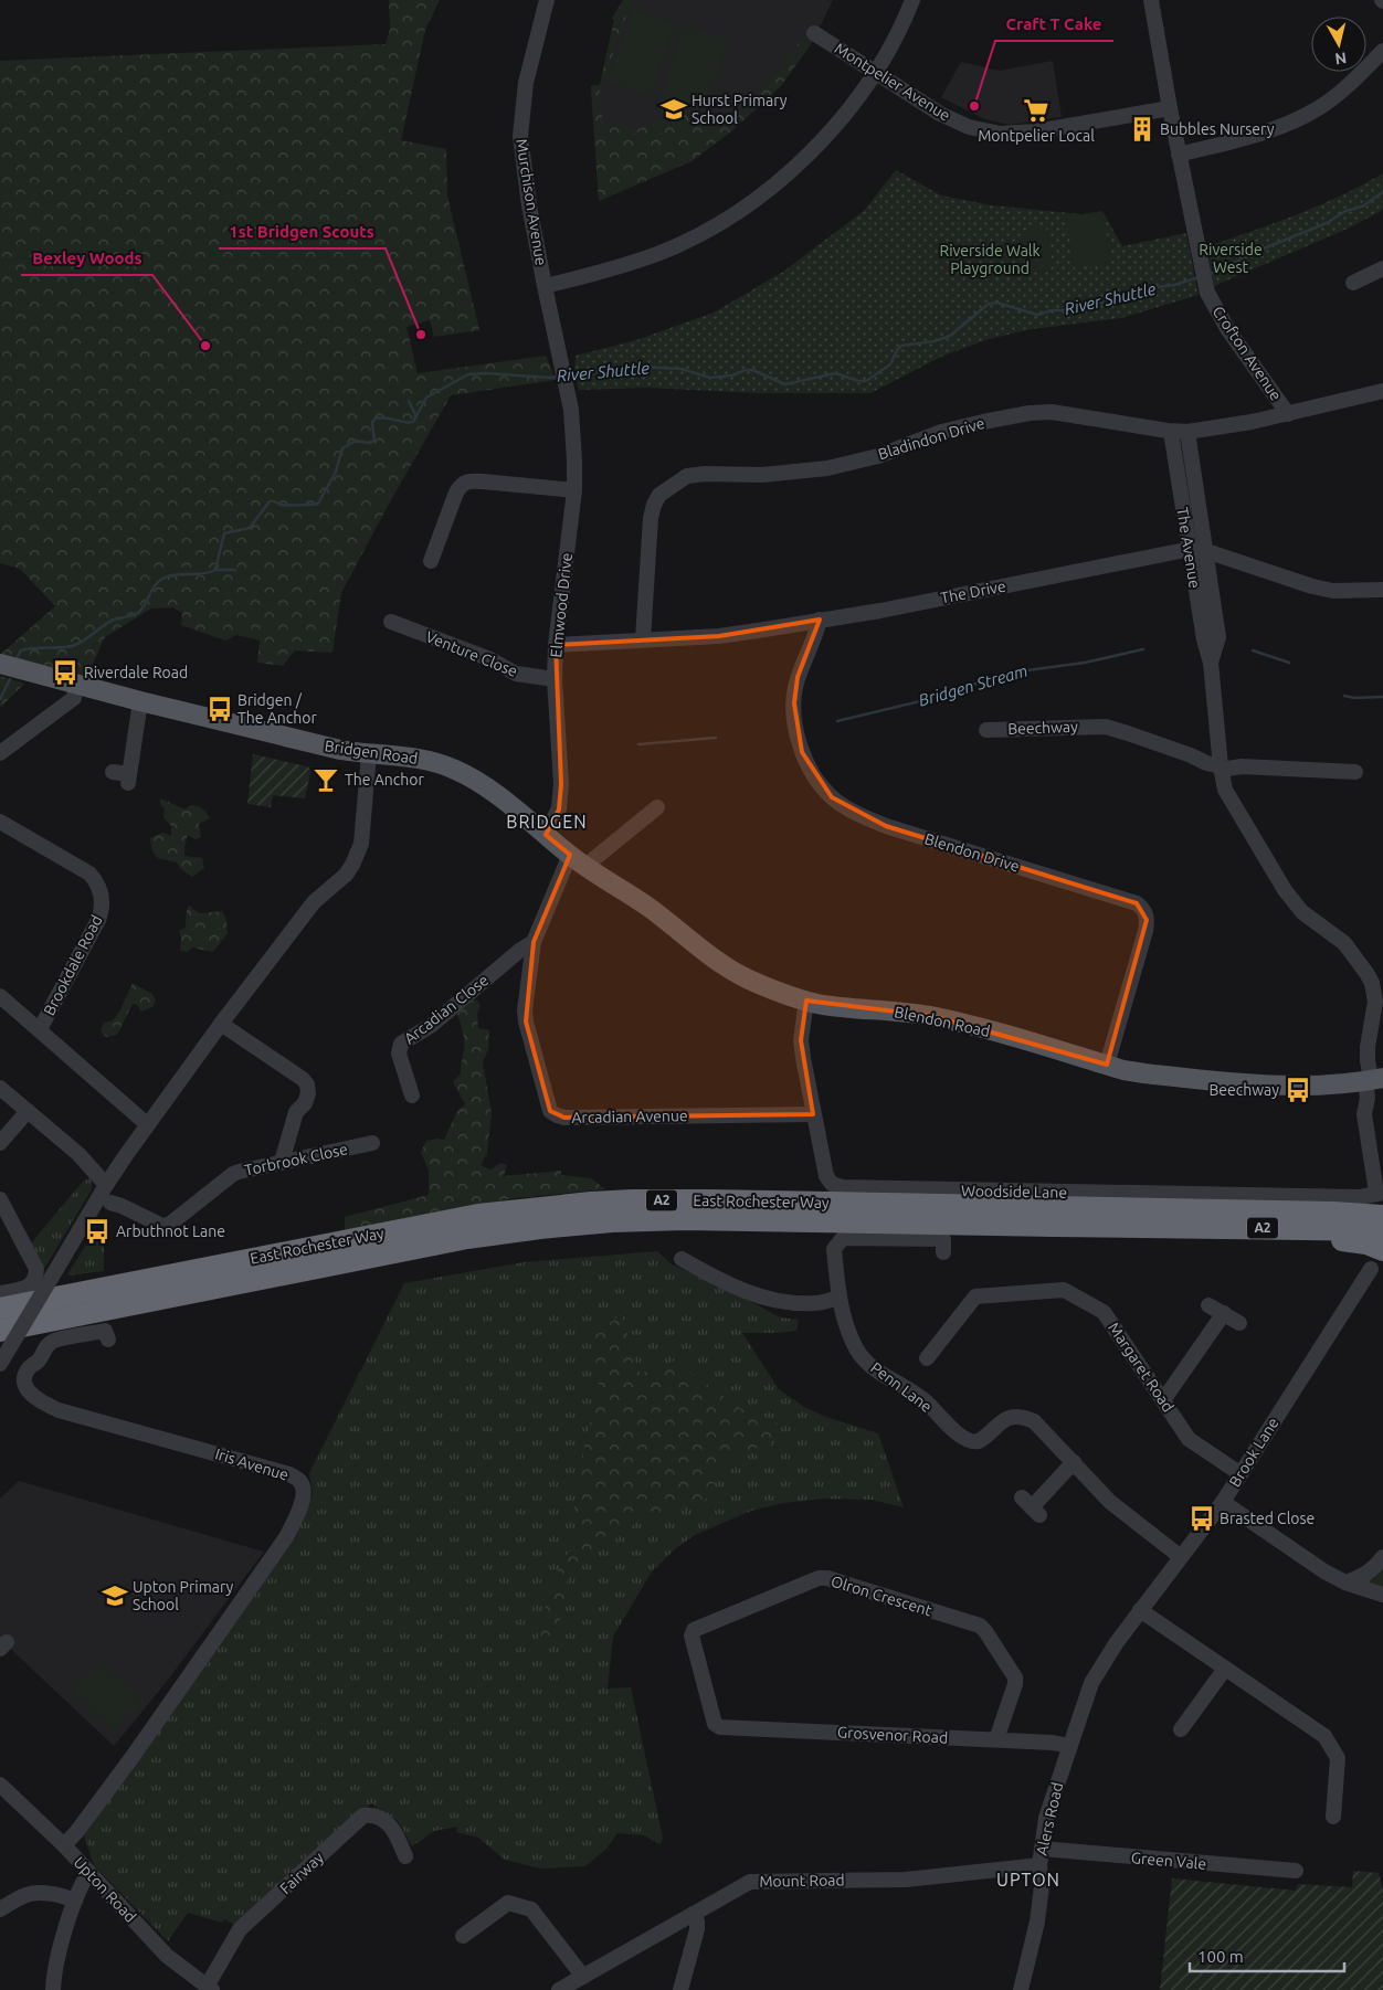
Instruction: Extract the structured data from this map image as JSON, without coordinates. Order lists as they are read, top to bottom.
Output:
{
  "streets": {
    "highway": ["A2", "East Rochester Way"],
    "main road": ["Bridgen Road", "Blendon Road"],
    "street": [
      "Montpelier Avenue",
      "Murchison Avenue",
      "Crofton Avenue",
      "Bladindon Drive",
      "The Avenue",
      "The Drive",
      "Elmwood Drive",
      "Venture Close",
      "Beechway",
      "Blendon Drive",
      "Brookdale Road",
      "Arcadian Close",
      "Arcadian Avenue",
      "Torbrook Close",
      "Woodside Lane",
      "Margaret Road",
      "Penn Lane",
      "Brook Lane",
      "Iris Avenue",
      "Olron Crescent",
      "Grosvenor Road",
      "Alers Road",
      "Green Vale",
      "Fairway",
      "Mount Road",
      "Upton Road"
    ]
  },
  "crossings": [
    ["Montpelier Avenue", "Crofton Avenue"],
    ["Murchison Avenue", "Elmwood Drive"],
    ["Crofton Avenue", "Bladindon Drive"],
    ["Bladindon Drive", "The Avenue"],
    ["Bladindon Drive", "The Drive"],
    ["The Avenue", "The Drive"],
    ["The Avenue", "Beechway"],
    ["The Drive", "Elmwood Drive"],
    ["The Drive", "Blendon Drive"],
    ["Elmwood Drive", "Venture Close"],
    ["Elmwood Drive", "Bridgen Road"],
    ["Elmwood Drive", "Blendon Road"],
    ["Bridgen Road", "Blendon Road"],
    ["Blendon Drive", "Blendon Road"],
    ["Arcadian Close", "Arcadian Avenue"],
    ["Blendon Road", "Arcadian Avenue"],
    ["Blendon Road", "Woodside Lane"],
    ["Arcadian Avenue", "Woodside Lane"],
    ["A2", "East Rochester Way"],
    ["Margaret Road", "Brook Lane"],
    ["Brook Lane", "Grosvenor Road"],
    ["Brook Lane", "Alers Road"],
    ["Iris Avenue", "Upton Road"],
    ["Olron Crescent", "Grosvenor Road"],
    ["Grosvenor Road", "Alers Road"],
    ["Alers Road", "Green Vale"],
    ["Alers Road", "Mount Road"],
    ["Fairway", "Upton Road"]
  ],
  "districts": ["BRIDGEN", "UPTON"],
  "water": ["River Shuttle", "Bridgen Stream"],
  "parks": ["Riverside West", "Riverside Walk Playground"],
  "places": {
    "other": ["Craft T Cake", "1st Bridgen Scouts", "Bexley Woods"],
    "school or university": ["Hurst Primary School", "Upton Primary School"],
    "supermarket": ["Montpelier Local"],
    "building": ["Bubbles Nursery"],
    "bus stop": [
      "Riverdale Road",
      "Bridgen / The Anchor",
      "Beechway",
      "Arbuthnot Lane",
      "Brasted Close"
    ],
    "bar": ["The Anchor"]
  },
  "scale_bar": "100 m",
  "north": "bottom"
}
